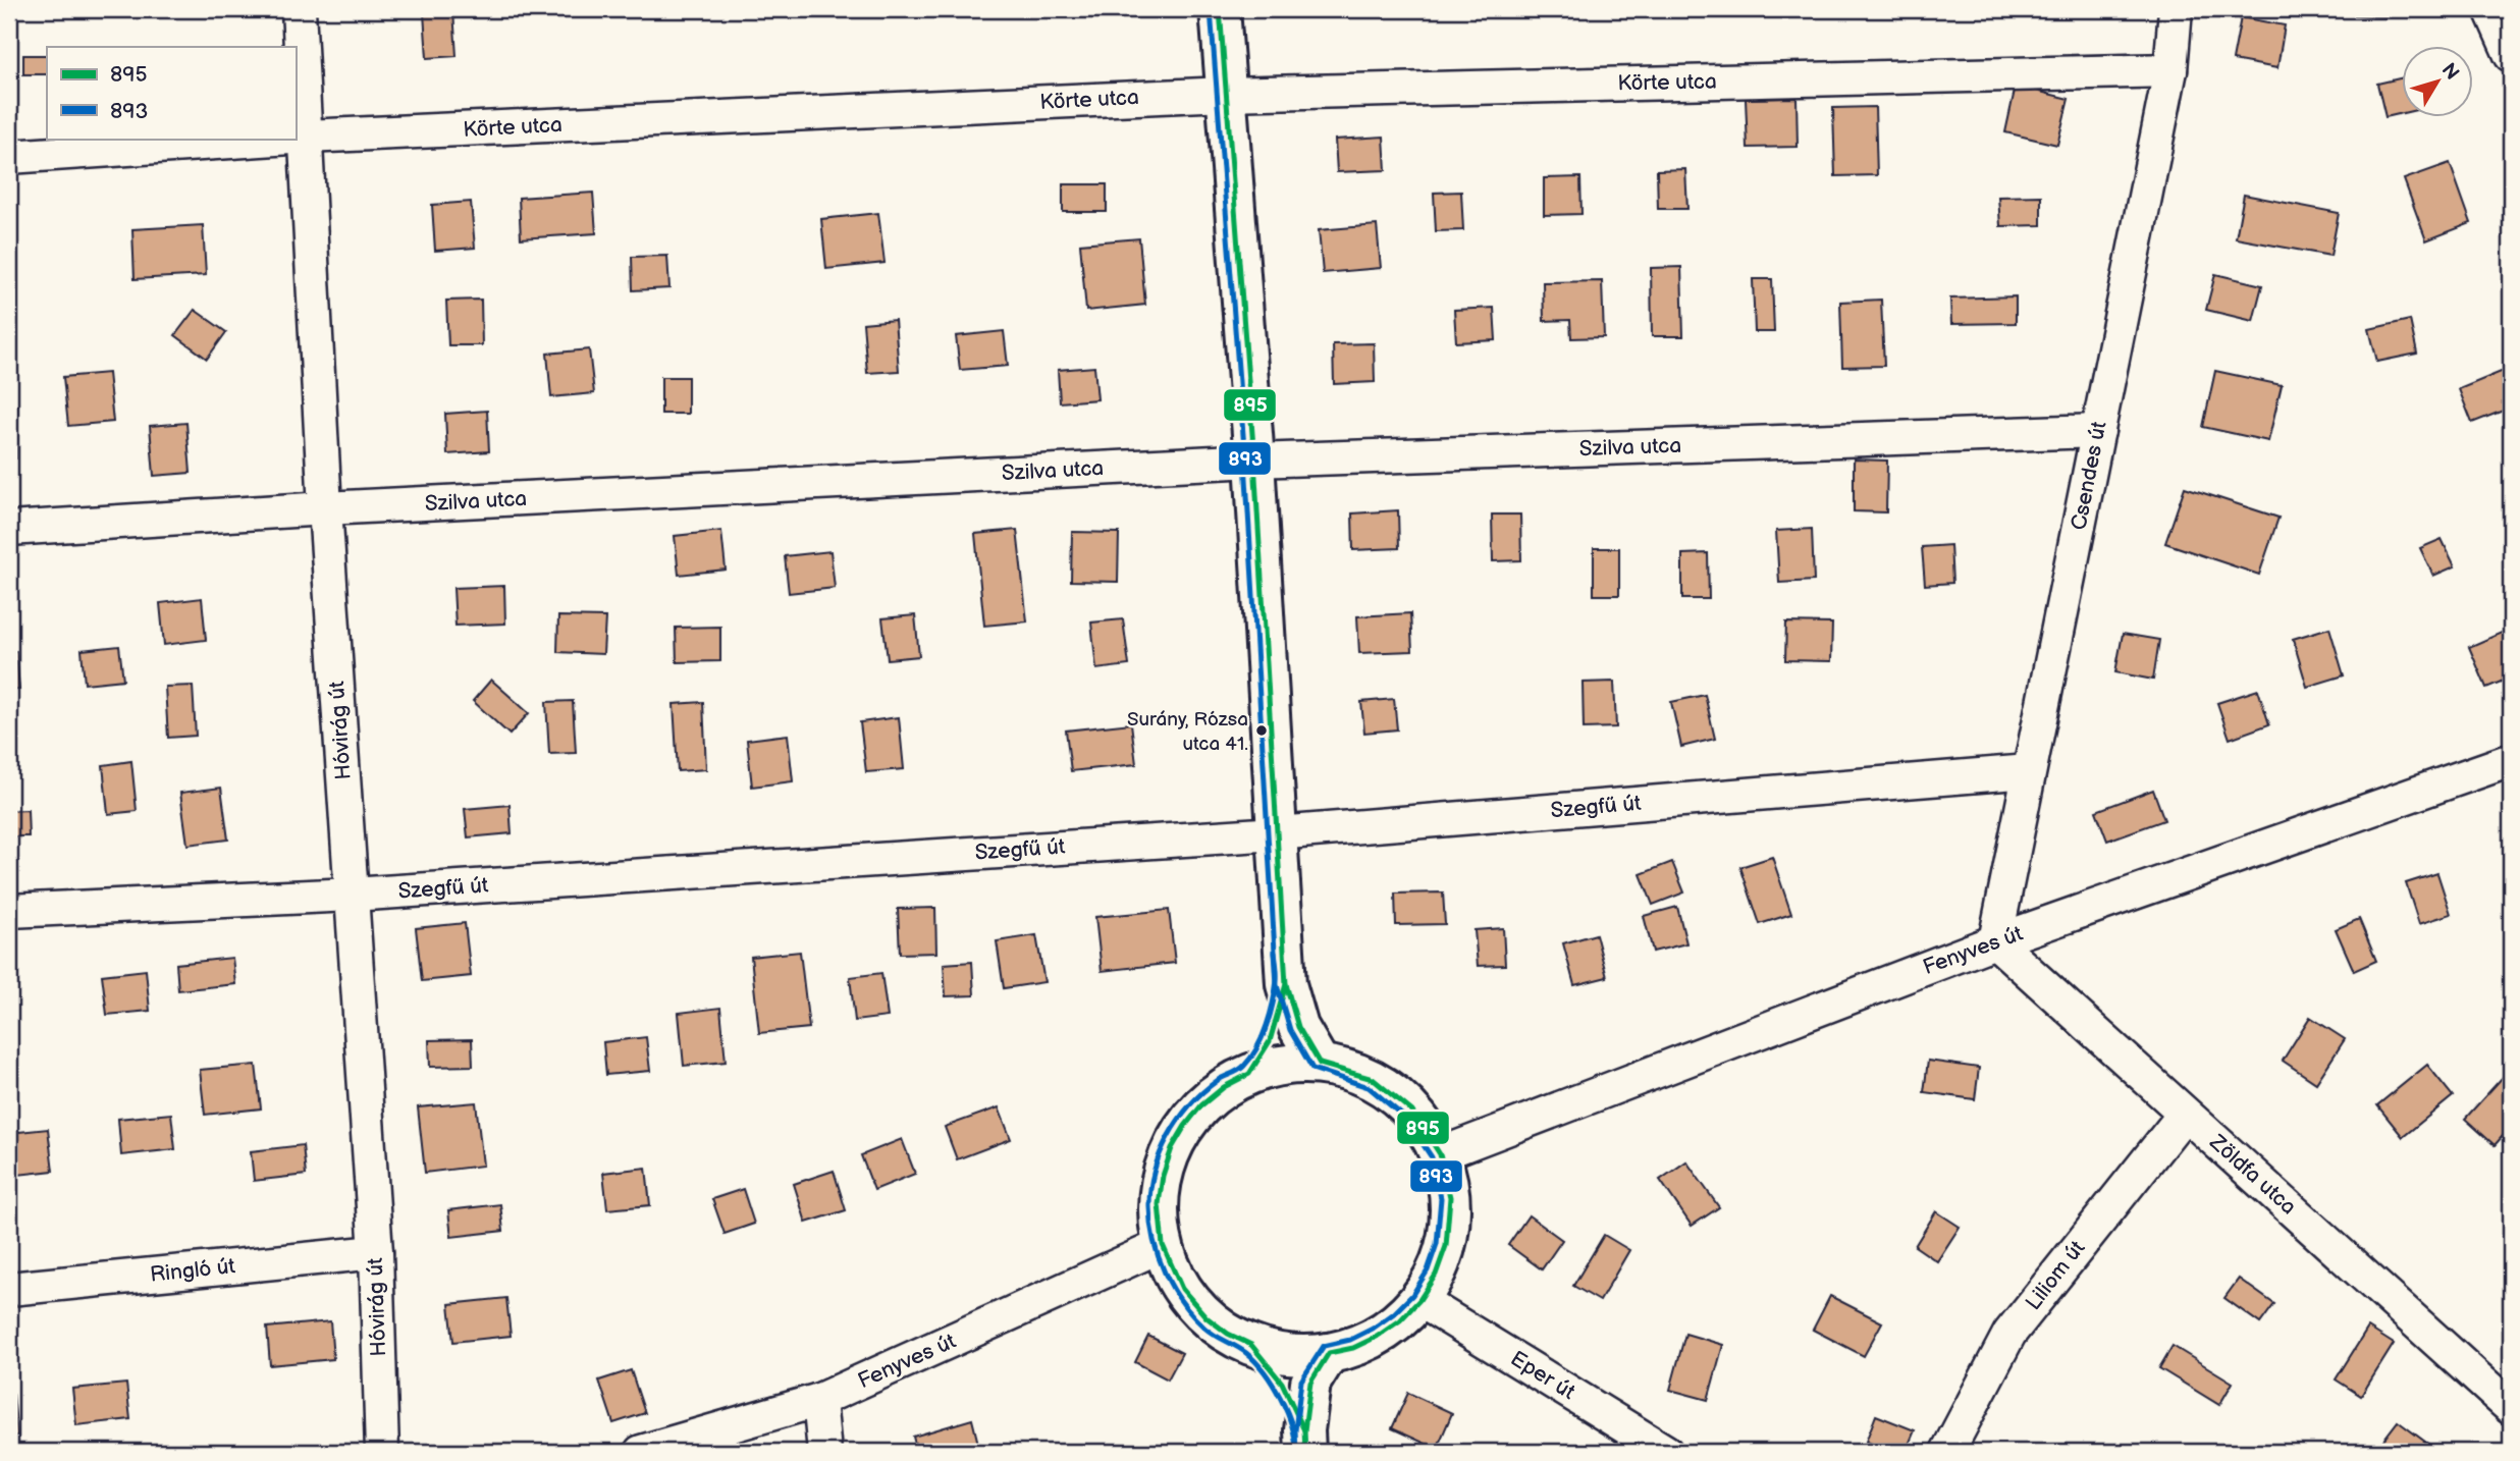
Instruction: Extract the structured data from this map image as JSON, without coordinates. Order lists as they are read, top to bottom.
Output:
{
  "streets": {
    "street": [
      "Körte utca",
      "Szilva utca",
      "Csendes út",
      "Hóvirág út",
      "Szegfű út",
      "Fenyves út",
      "Zöldfa utca",
      "Ringló út",
      "Liliom út",
      "Eper út"
    ]
  },
  "crossings": [
    ["Körte utca", "Csendes út"],
    ["Körte utca", "Hóvirág út"],
    ["Szilva utca", "Csendes út"],
    ["Szilva utca", "Hóvirág út"],
    ["Csendes út", "Szegfű út"],
    ["Csendes út", "Fenyves út"],
    ["Csendes út", "Zöldfa utca"],
    ["Hóvirág út", "Szegfű út"],
    ["Hóvirág út", "Ringló út"],
    ["Fenyves út", "Zöldfa utca"],
    ["Zöldfa utca", "Liliom út"]
  ],
  "places": ["Surány, Rózsa utca 41."],
  "lines": ["transit line 895", "transit line 893"],
  "legend": ["895", "893"],
  "north": "top right"
}
